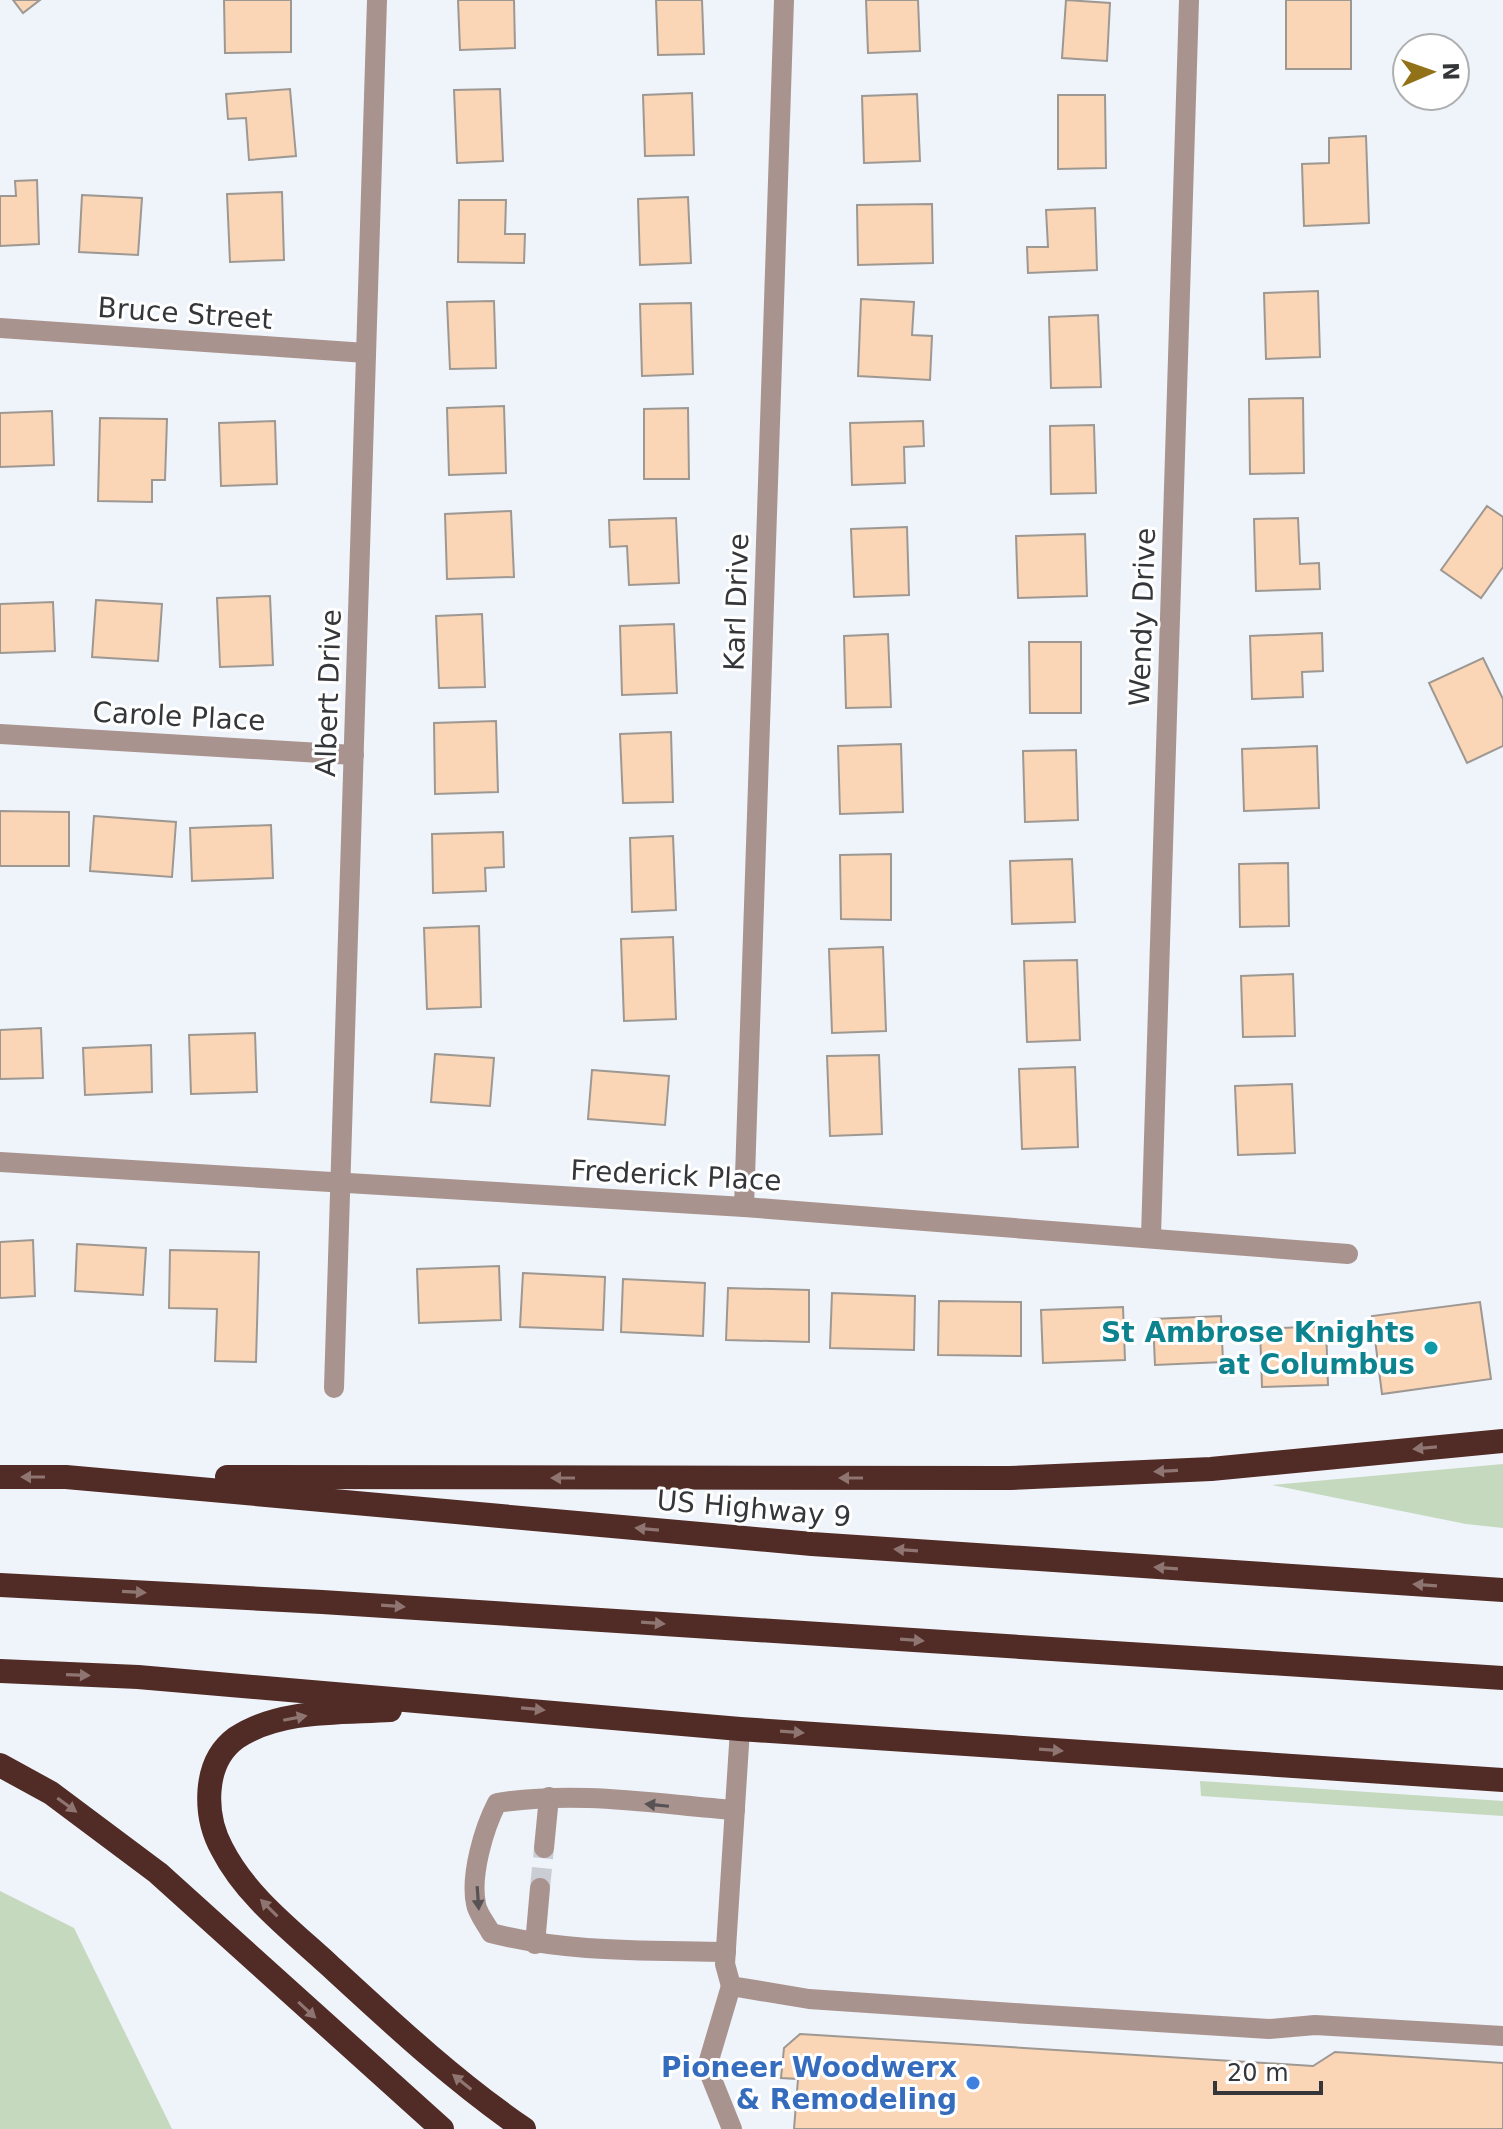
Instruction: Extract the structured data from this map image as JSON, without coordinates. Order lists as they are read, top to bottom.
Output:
{
  "streets": {
    "highway": ["US Highway 9"],
    "street": [
      "Bruce Street",
      "Karl Drive",
      "Wendy Drive",
      "Albert Drive",
      "Carole Place",
      "Frederick Place"
    ]
  },
  "crossings": [
    ["Bruce Street", "Albert Drive"],
    ["Karl Drive", "Frederick Place"],
    ["Wendy Drive", "Frederick Place"],
    ["Albert Drive", "Carole Place"],
    ["Albert Drive", "Frederick Place"]
  ],
  "places": ["St Ambrose Knights at Columbus", "Pioneer Woodwerx & Remodeling"],
  "scale_bar": "20 m",
  "north": "right"
}
